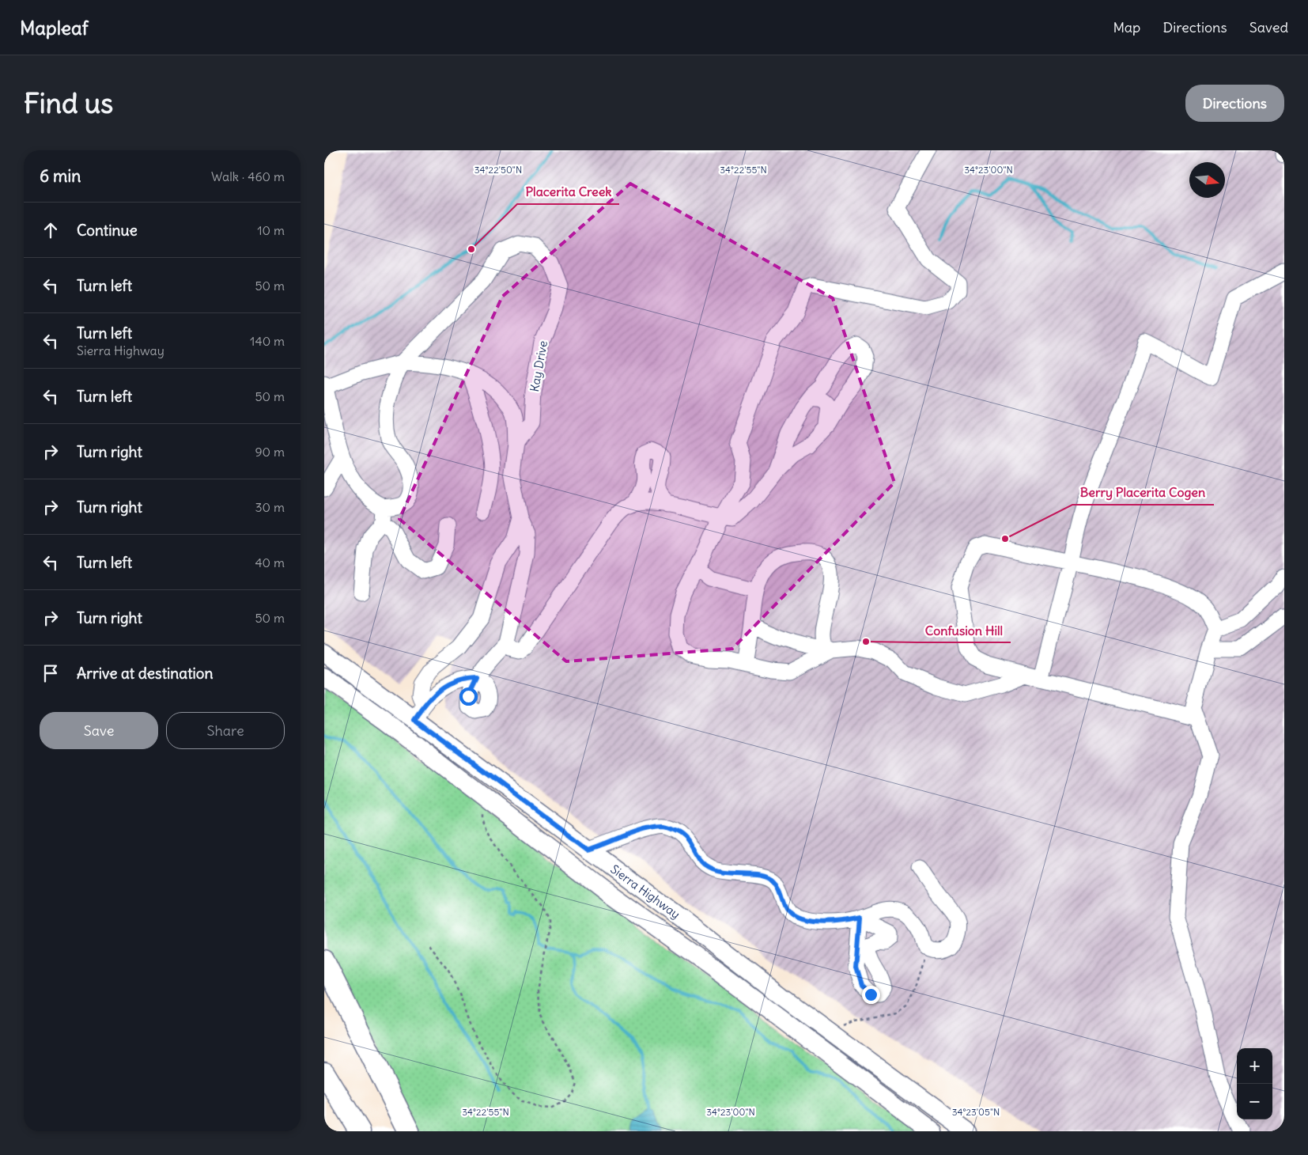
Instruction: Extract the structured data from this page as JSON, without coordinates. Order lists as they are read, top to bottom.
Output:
{
  "streets": {
    "main road": ["Sierra Highway"],
    "street": ["Kay Drive"]
  },
  "crossings": [
    ["Kay Drive", "Sierra Highway"]
  ],
  "places": ["Placerita Creek", "Berry Placerita Cogen", "Confusion Hill"],
  "north": "right",
  "page": {
    "header": "Mapleaf",
    "nav": ["Map", "Directions", "Saved"],
    "buttons": [
      "Directions",
      ["Save", "Share"]
    ],
    "title": "Find us",
    "heading": ["6 min", "Walk · 460 m"],
    "list": [
      ["Continue", "10 m"],
      ["Turn left", "50 m"],
      ["Turn left", "Sierra Highway", "140 m"],
      ["Turn left", "50 m"],
      ["Turn right", "90 m"],
      ["Turn right", "30 m"],
      ["Turn left", "40 m"],
      ["Turn right", "50 m"],
      "Arrive at destination"
    ],
    "map_buttons": ["+", "−"]
  },
  "coordinates": [
    "34°22'50\"N",
    "34°22'55\"N",
    "34°23'00\"N",
    "34°23'05\"N"
  ]
}
